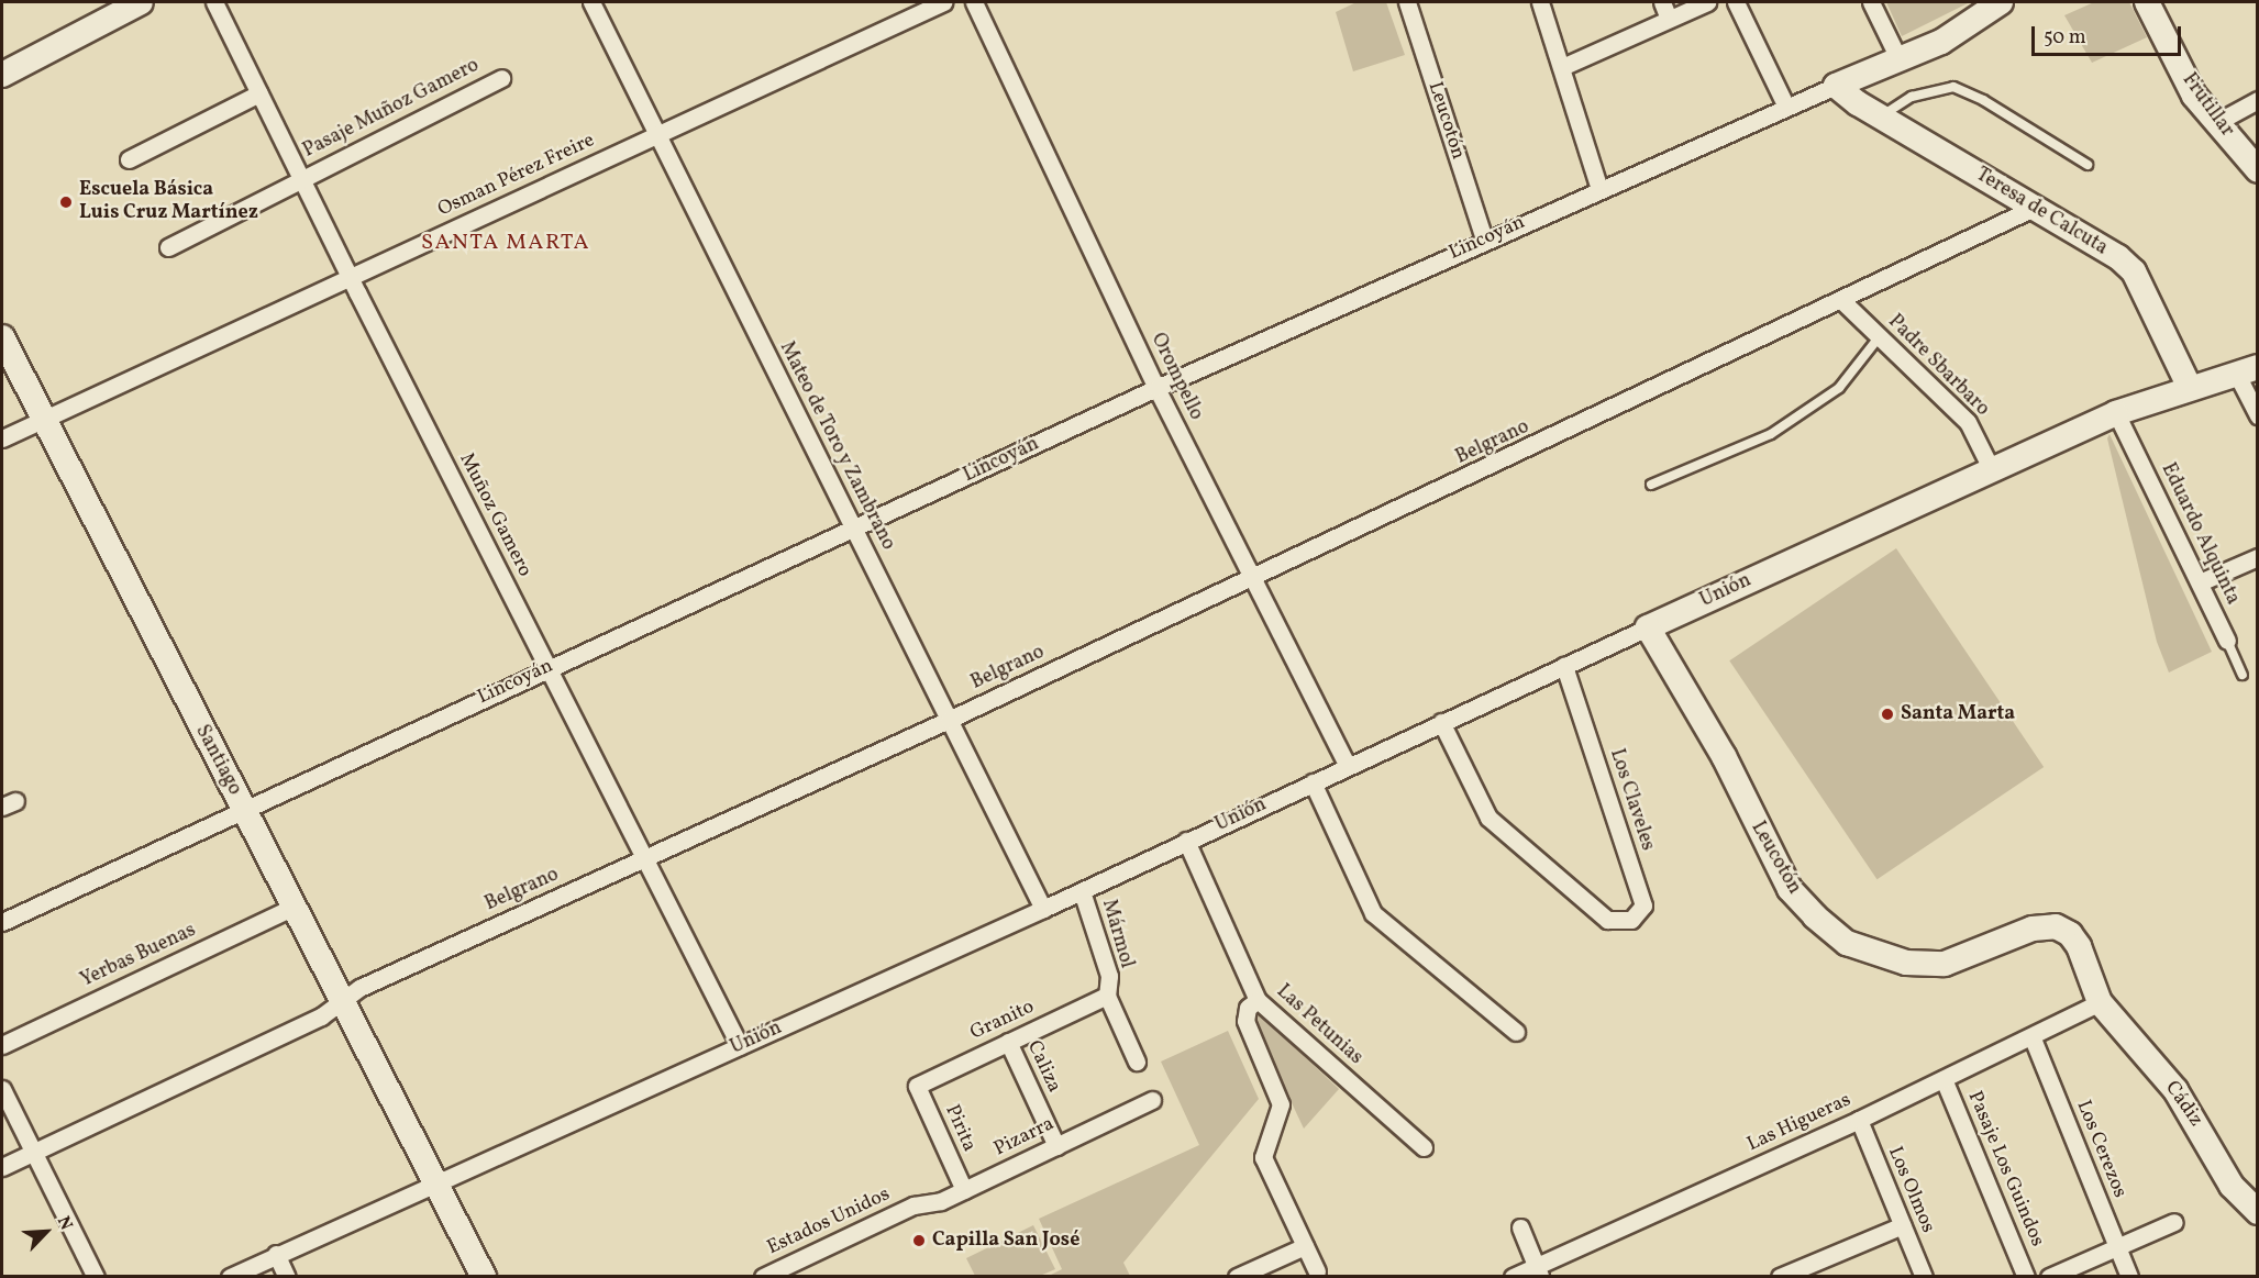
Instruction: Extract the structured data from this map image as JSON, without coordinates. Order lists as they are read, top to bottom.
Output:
{
  "streets": {
    "street": [
      "Frutillar",
      "Pasaje Muñoz Gamero",
      "Leucotón",
      "Osman Pérez Freire",
      "Teresa de Calcuta",
      "Lincoyán",
      "Padre Sbarbaro",
      "Orompello",
      "Belgrano",
      "Mateo de Toro y Zambrano",
      "Muñoz Gamero",
      "Eduardo Alquinta",
      "Unión",
      "Santiago",
      "Los Claveles",
      "Mármol",
      "Yerbas Buenas",
      "Granito",
      "Las Petunias",
      "Caliza",
      "Cádiz",
      "Las Higueras",
      "Pirita",
      "Pizarra",
      "Los Cerezos",
      "Pasaje Los Guindos",
      "Los Olmos",
      "Estados Unidos"
    ]
  },
  "crossings": [
    ["Pasaje Muñoz Gamero", "Muñoz Gamero"],
    ["Leucotón", "Lincoyán"],
    ["Leucotón", "Unión"],
    ["Leucotón", "Cádiz"],
    ["Leucotón", "Las Higueras"],
    ["Osman Pérez Freire", "Mateo de Toro y Zambrano"],
    ["Osman Pérez Freire", "Muñoz Gamero"],
    ["Osman Pérez Freire", "Santiago"],
    ["Teresa de Calcuta", "Lincoyán"],
    ["Teresa de Calcuta", "Belgrano"],
    ["Teresa de Calcuta", "Unión"],
    ["Lincoyán", "Orompello"],
    ["Lincoyán", "Mateo de Toro y Zambrano"],
    ["Lincoyán", "Muñoz Gamero"],
    ["Lincoyán", "Santiago"],
    ["Padre Sbarbaro", "Belgrano"],
    ["Padre Sbarbaro", "Unión"],
    ["Orompello", "Belgrano"],
    ["Orompello", "Unión"],
    ["Belgrano", "Mateo de Toro y Zambrano"],
    ["Belgrano", "Muñoz Gamero"],
    ["Belgrano", "Santiago"],
    ["Mateo de Toro y Zambrano", "Unión"],
    ["Muñoz Gamero", "Unión"],
    ["Eduardo Alquinta", "Unión"],
    ["Unión", "Santiago"],
    ["Unión", "Los Claveles"],
    ["Unión", "Mármol"],
    ["Unión", "Las Petunias"],
    ["Santiago", "Yerbas Buenas"],
    ["Mármol", "Granito"],
    ["Granito", "Caliza"],
    ["Granito", "Pirita"],
    ["Caliza", "Pizarra"],
    ["Cádiz", "Las Higueras"],
    ["Las Higueras", "Los Cerezos"],
    ["Las Higueras", "Pasaje Los Guindos"],
    ["Las Higueras", "Los Olmos"],
    ["Pirita", "Pizarra"],
    ["Pizarra", "Estados Unidos"]
  ],
  "districts": ["SANTA MARTA"],
  "places": ["Escuela Básica Luis Cruz Martínez", "Santa Marta", "Capilla San José"],
  "scale_bar": "50 m",
  "north": "top right"
}
